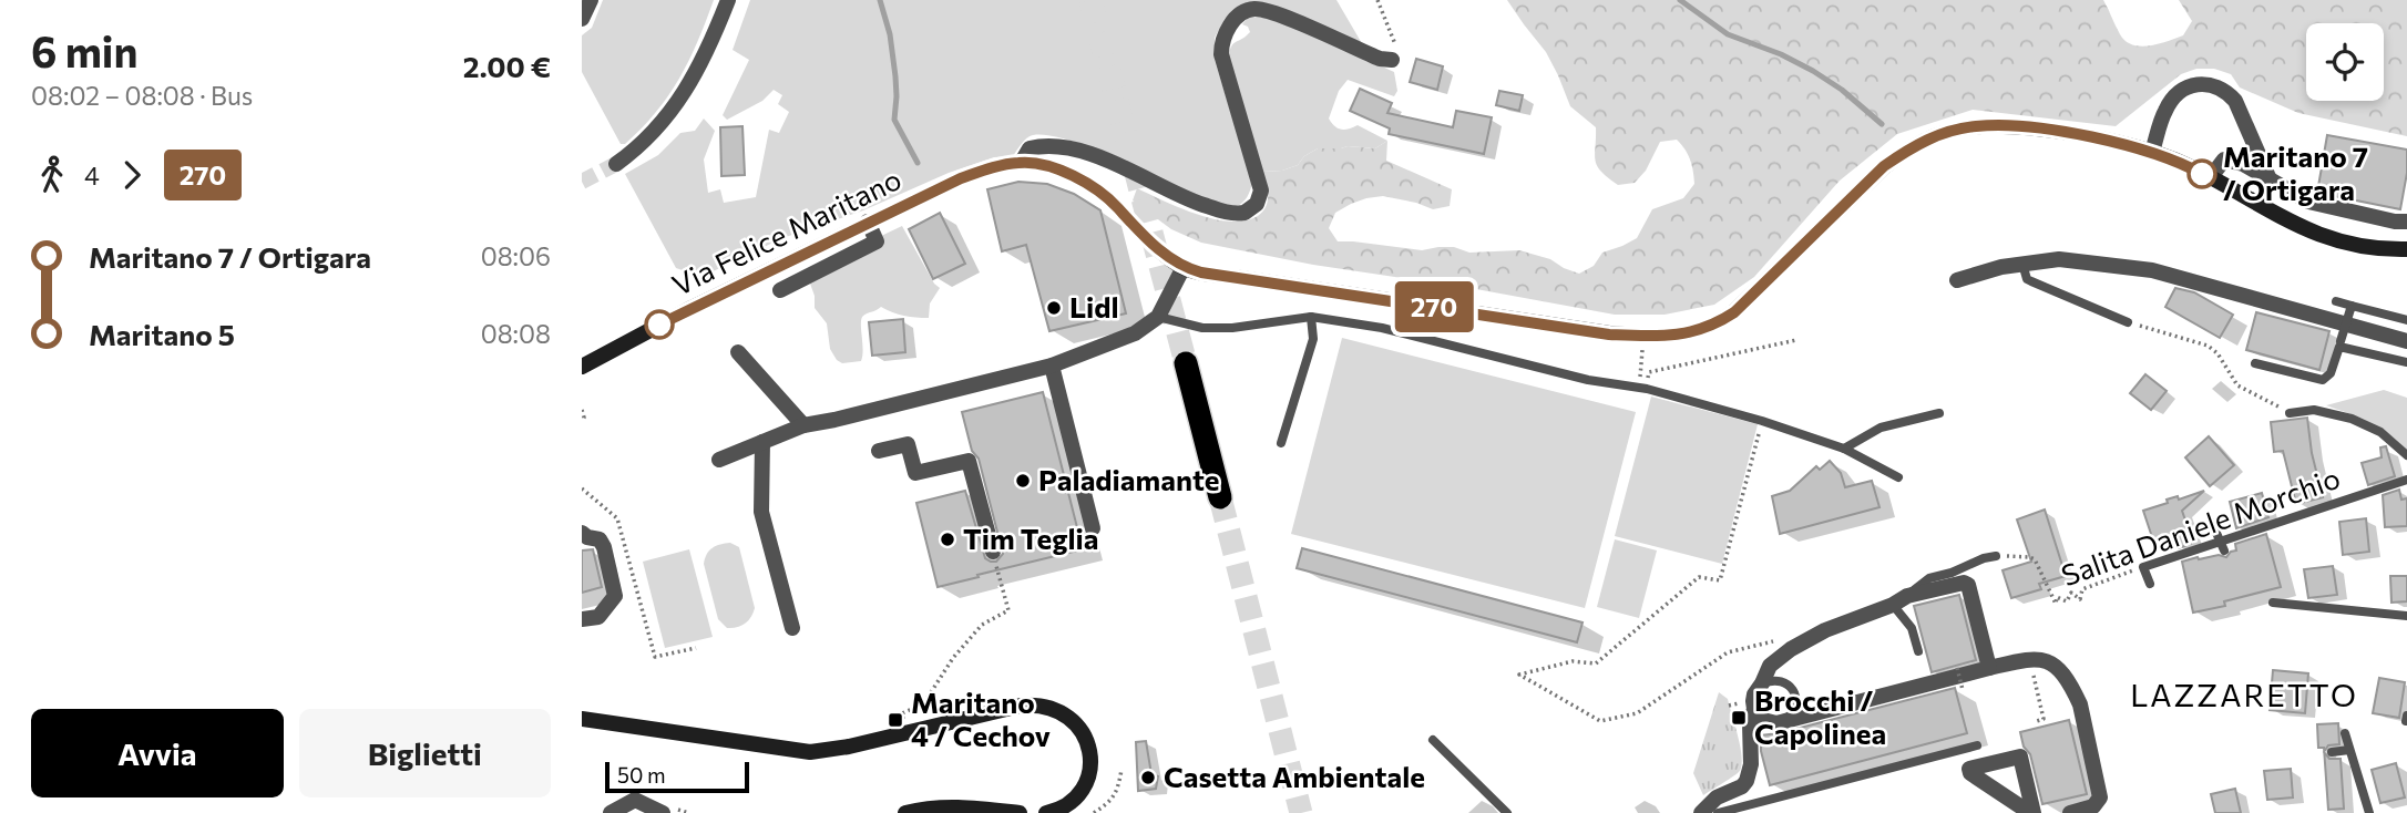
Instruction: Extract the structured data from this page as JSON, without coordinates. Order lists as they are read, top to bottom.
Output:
{
  "streets": {
    "street": ["Via Felice Maritano"],
    "lane": ["Salita Daniele Morchio"]
  },
  "districts": ["LAZZARETTO"],
  "places": {
    "other": [
      "Maritano 7 / Ortigara",
      "Lidl",
      "Paladiamante",
      "Tim Teglia",
      "Casetta Ambientale"
    ],
    "transit": ["Brocchi / Capolinea", "Maritano 4 / Cechov"]
  },
  "lines": ["bus line 270"],
  "scale_bar": "50 m",
  "page": {
    "heading": ["6 min", "08:02 – 08:08 · Bus", "2.00 €"],
    "on_map": "270",
    "legs": ["4", "270"],
    "list": [
      {
        "name": "Maritano 7 / Ortigara",
        "value": "08:06"
      },
      {
        "name": "Maritano 5",
        "value": "08:08"
      }
    ],
    "buttons": ["Avvia", "Biglietti"],
    "scale": "50 m"
  }
}
